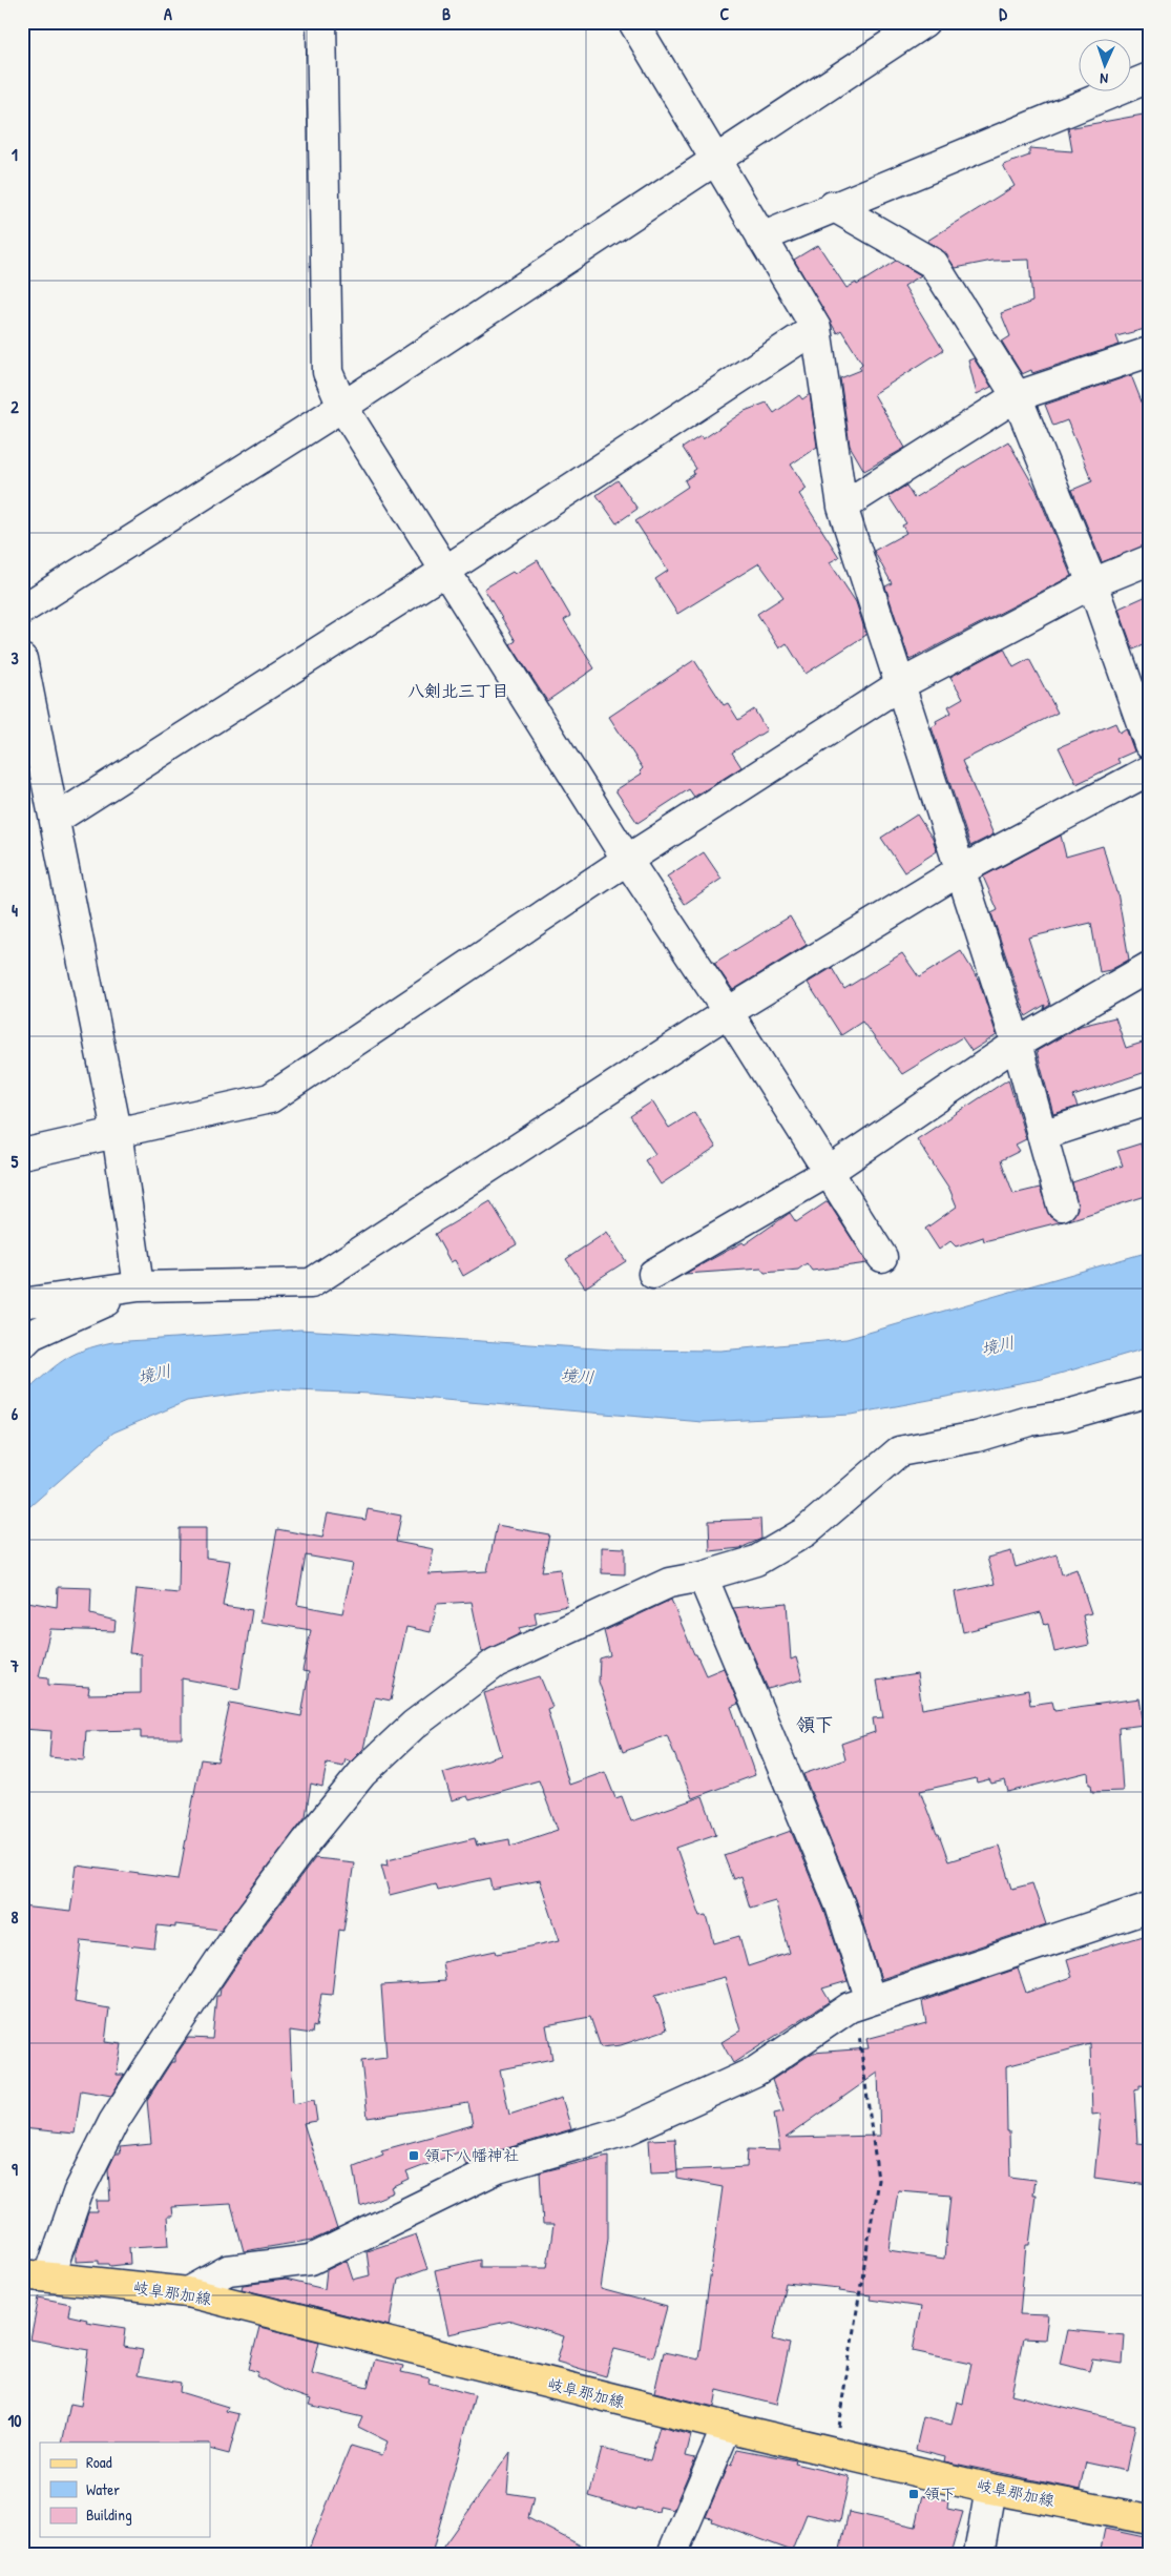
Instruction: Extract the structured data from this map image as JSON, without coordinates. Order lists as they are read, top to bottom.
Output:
{
  "streets": {
    "main road": ["岐阜那加線"]
  },
  "districts": ["八剣北三丁目", "領下"],
  "water": ["境川"],
  "places": {
    "transit": ["領下八幡神社", "領下"]
  },
  "legend": ["Road", "Water", "Building"],
  "north": "bottom",
  "grid": {
    "columns": [
      "A",
      "B",
      "C",
      "D"
    ],
    "rows": [
      "1",
      "2",
      "3",
      "4",
      "5",
      "6",
      "7",
      "8",
      "9",
      "10"
    ]
  }
}
